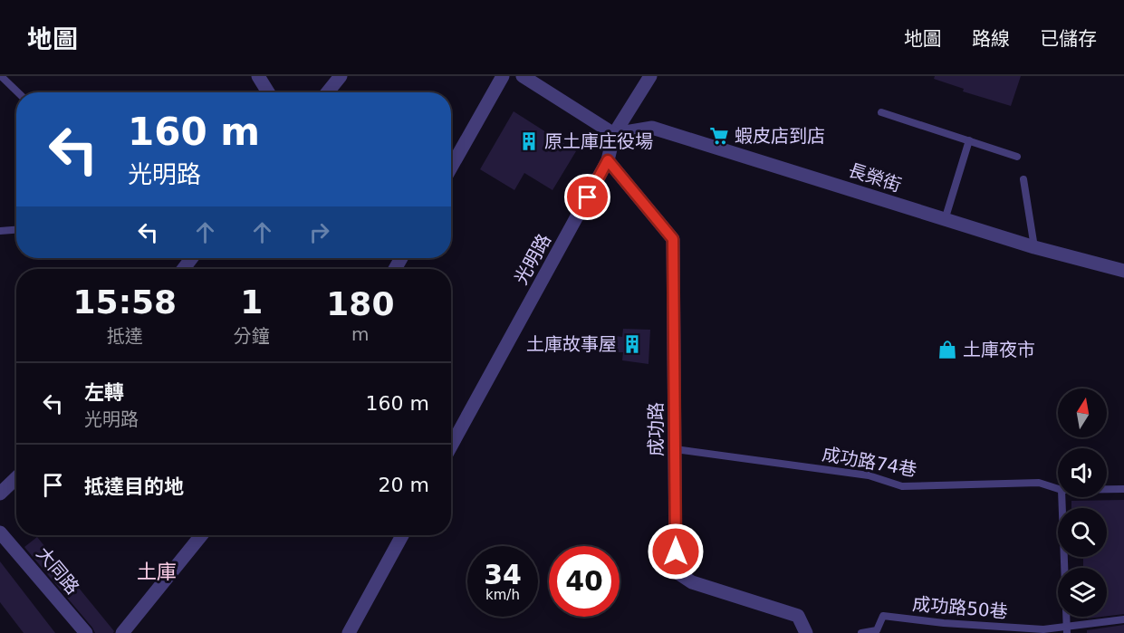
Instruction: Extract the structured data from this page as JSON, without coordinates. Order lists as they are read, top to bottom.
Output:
{
  "streets": {
    "street": [
      "長榮街",
      "光明路",
      "成功路",
      "大同路"
    ],
    "lane": ["成功路74巷", "成功路50巷"]
  },
  "crossings": [
    ["長榮街", "光明路"],
    ["光明路", "成功路"],
    ["成功路", "成功路74巷"]
  ],
  "districts": ["土庫"],
  "places": {
    "supermarket": ["蝦皮店到店"],
    "building": ["原土庫庄役場", "土庫故事屋"],
    "shop": ["土庫夜市"]
  },
  "north": "top",
  "page": {
    "header": "地圖",
    "nav": ["地圖", "路線", "已儲存"],
    "turn": ["160 m", "光明路"],
    "eta": [
      "15:58",
      "抵達",
      "1",
      "分鐘",
      "180",
      "m"
    ],
    "list": [
      {
        "name": "左轉",
        "note": "光明路",
        "value": "160 m"
      },
      {
        "name": "抵達目的地",
        "value": "20 m"
      }
    ],
    "speed": "34 km/h",
    "limit": "40"
  }
}
